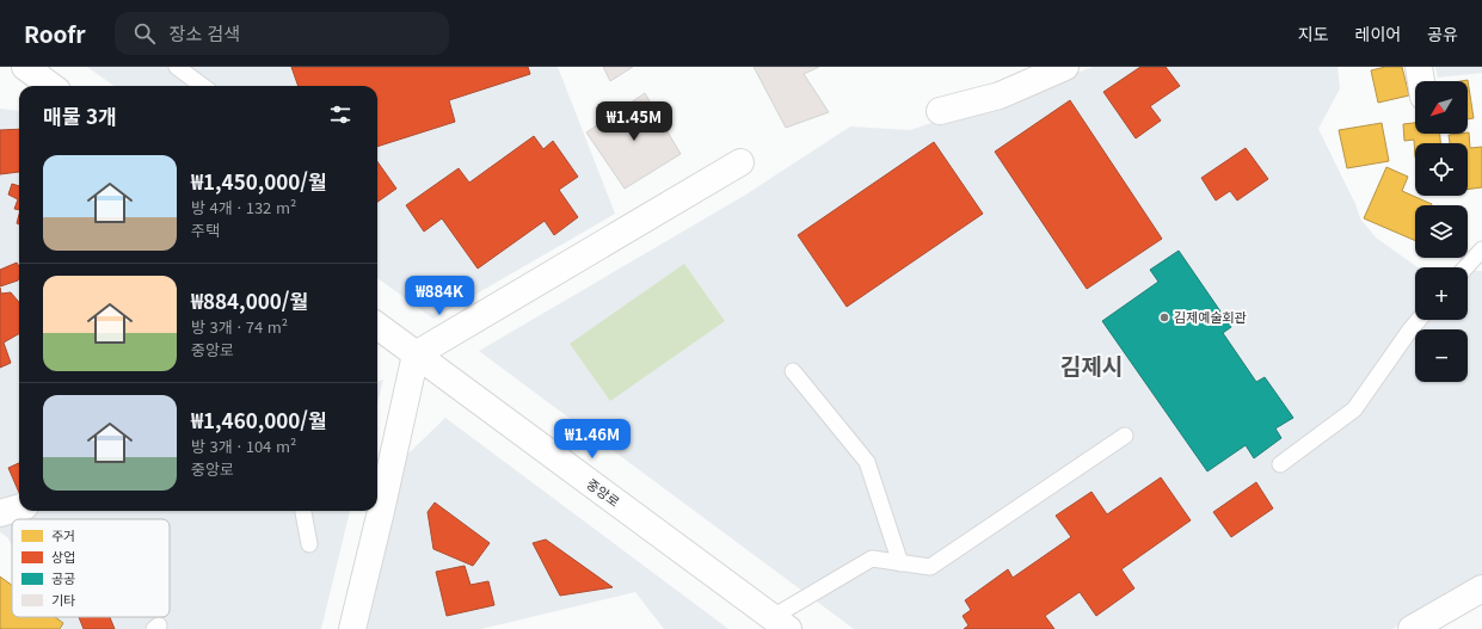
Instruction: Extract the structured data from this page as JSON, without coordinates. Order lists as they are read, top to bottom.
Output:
{
  "streets": {
    "street": ["중앙로"]
  },
  "districts": ["김제시"],
  "places": ["김제예술회관"],
  "legend": [
    "주거",
    "상업",
    "공공",
    "기타"
  ],
  "north": "bottom left",
  "page": {
    "header": "Roofr",
    "search": "장소 검색",
    "nav": ["지도", "레이어", "공유"],
    "map_buttons": ["+", "−"],
    "heading": "매물 3개",
    "price": ["₩1.45M", "₩884K", "₩1.46M"],
    "list": [
      {
        "name": "₩1,450,000/월",
        "note": "방 4개 · 132 m² · 주택"
      },
      {
        "name": "₩884,000/월",
        "note": "방 3개 · 74 m² · 중앙로"
      },
      {
        "name": "₩1,460,000/월",
        "note": "방 3개 · 104 m² · 중앙로"
      }
    ]
  }
}
